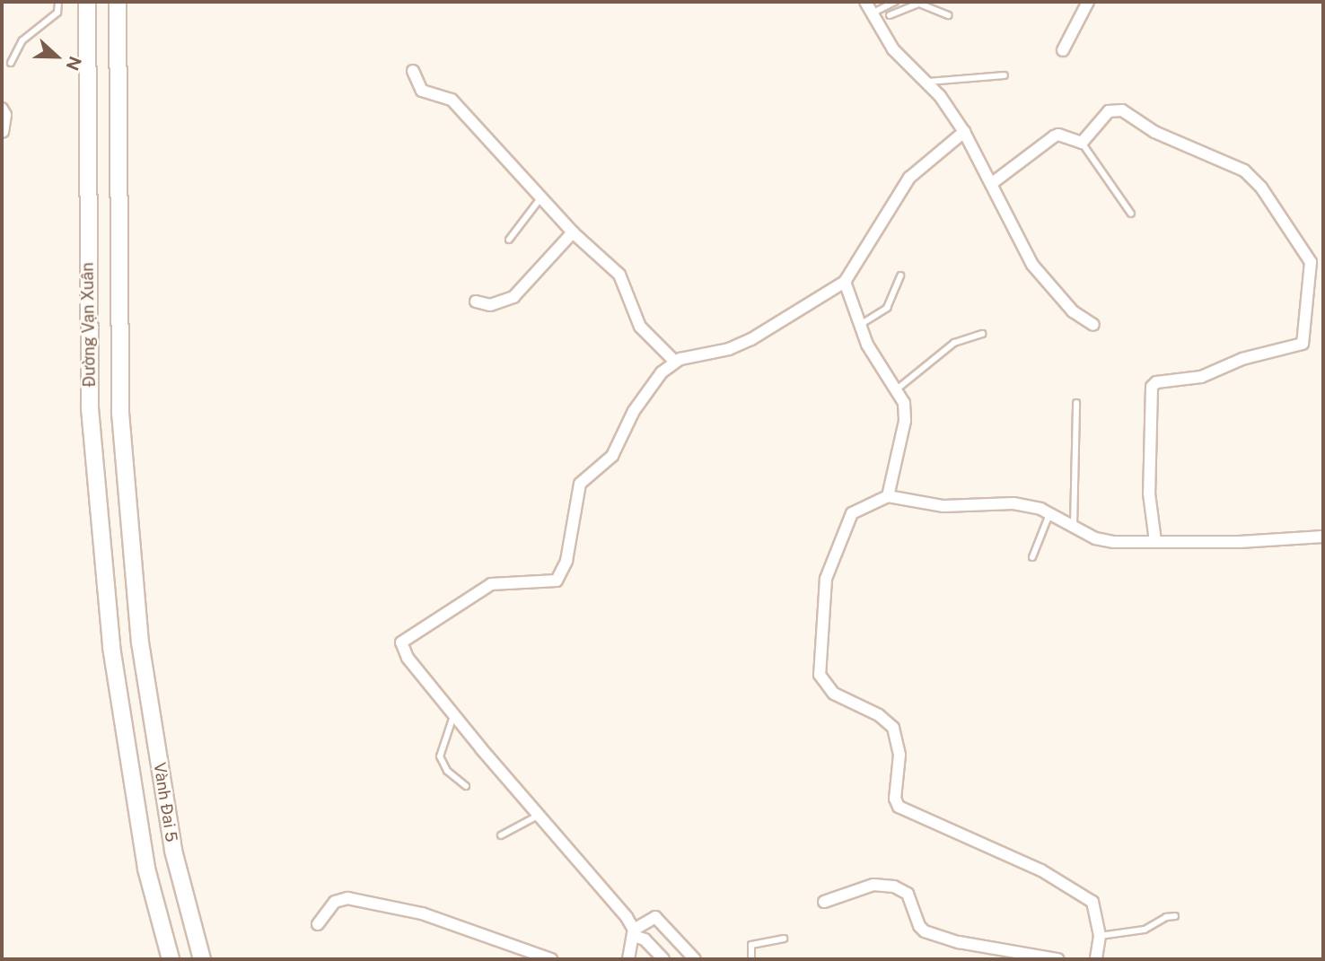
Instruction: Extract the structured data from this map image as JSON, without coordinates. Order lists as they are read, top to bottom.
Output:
{
  "streets": {
    "main road": ["Đường Vạn Xuân", "Vành Đai 5"]
  },
  "crossings": [
    ["Đường Vạn Xuân", "Vành Đai 5"]
  ],
  "north": "right"
}
